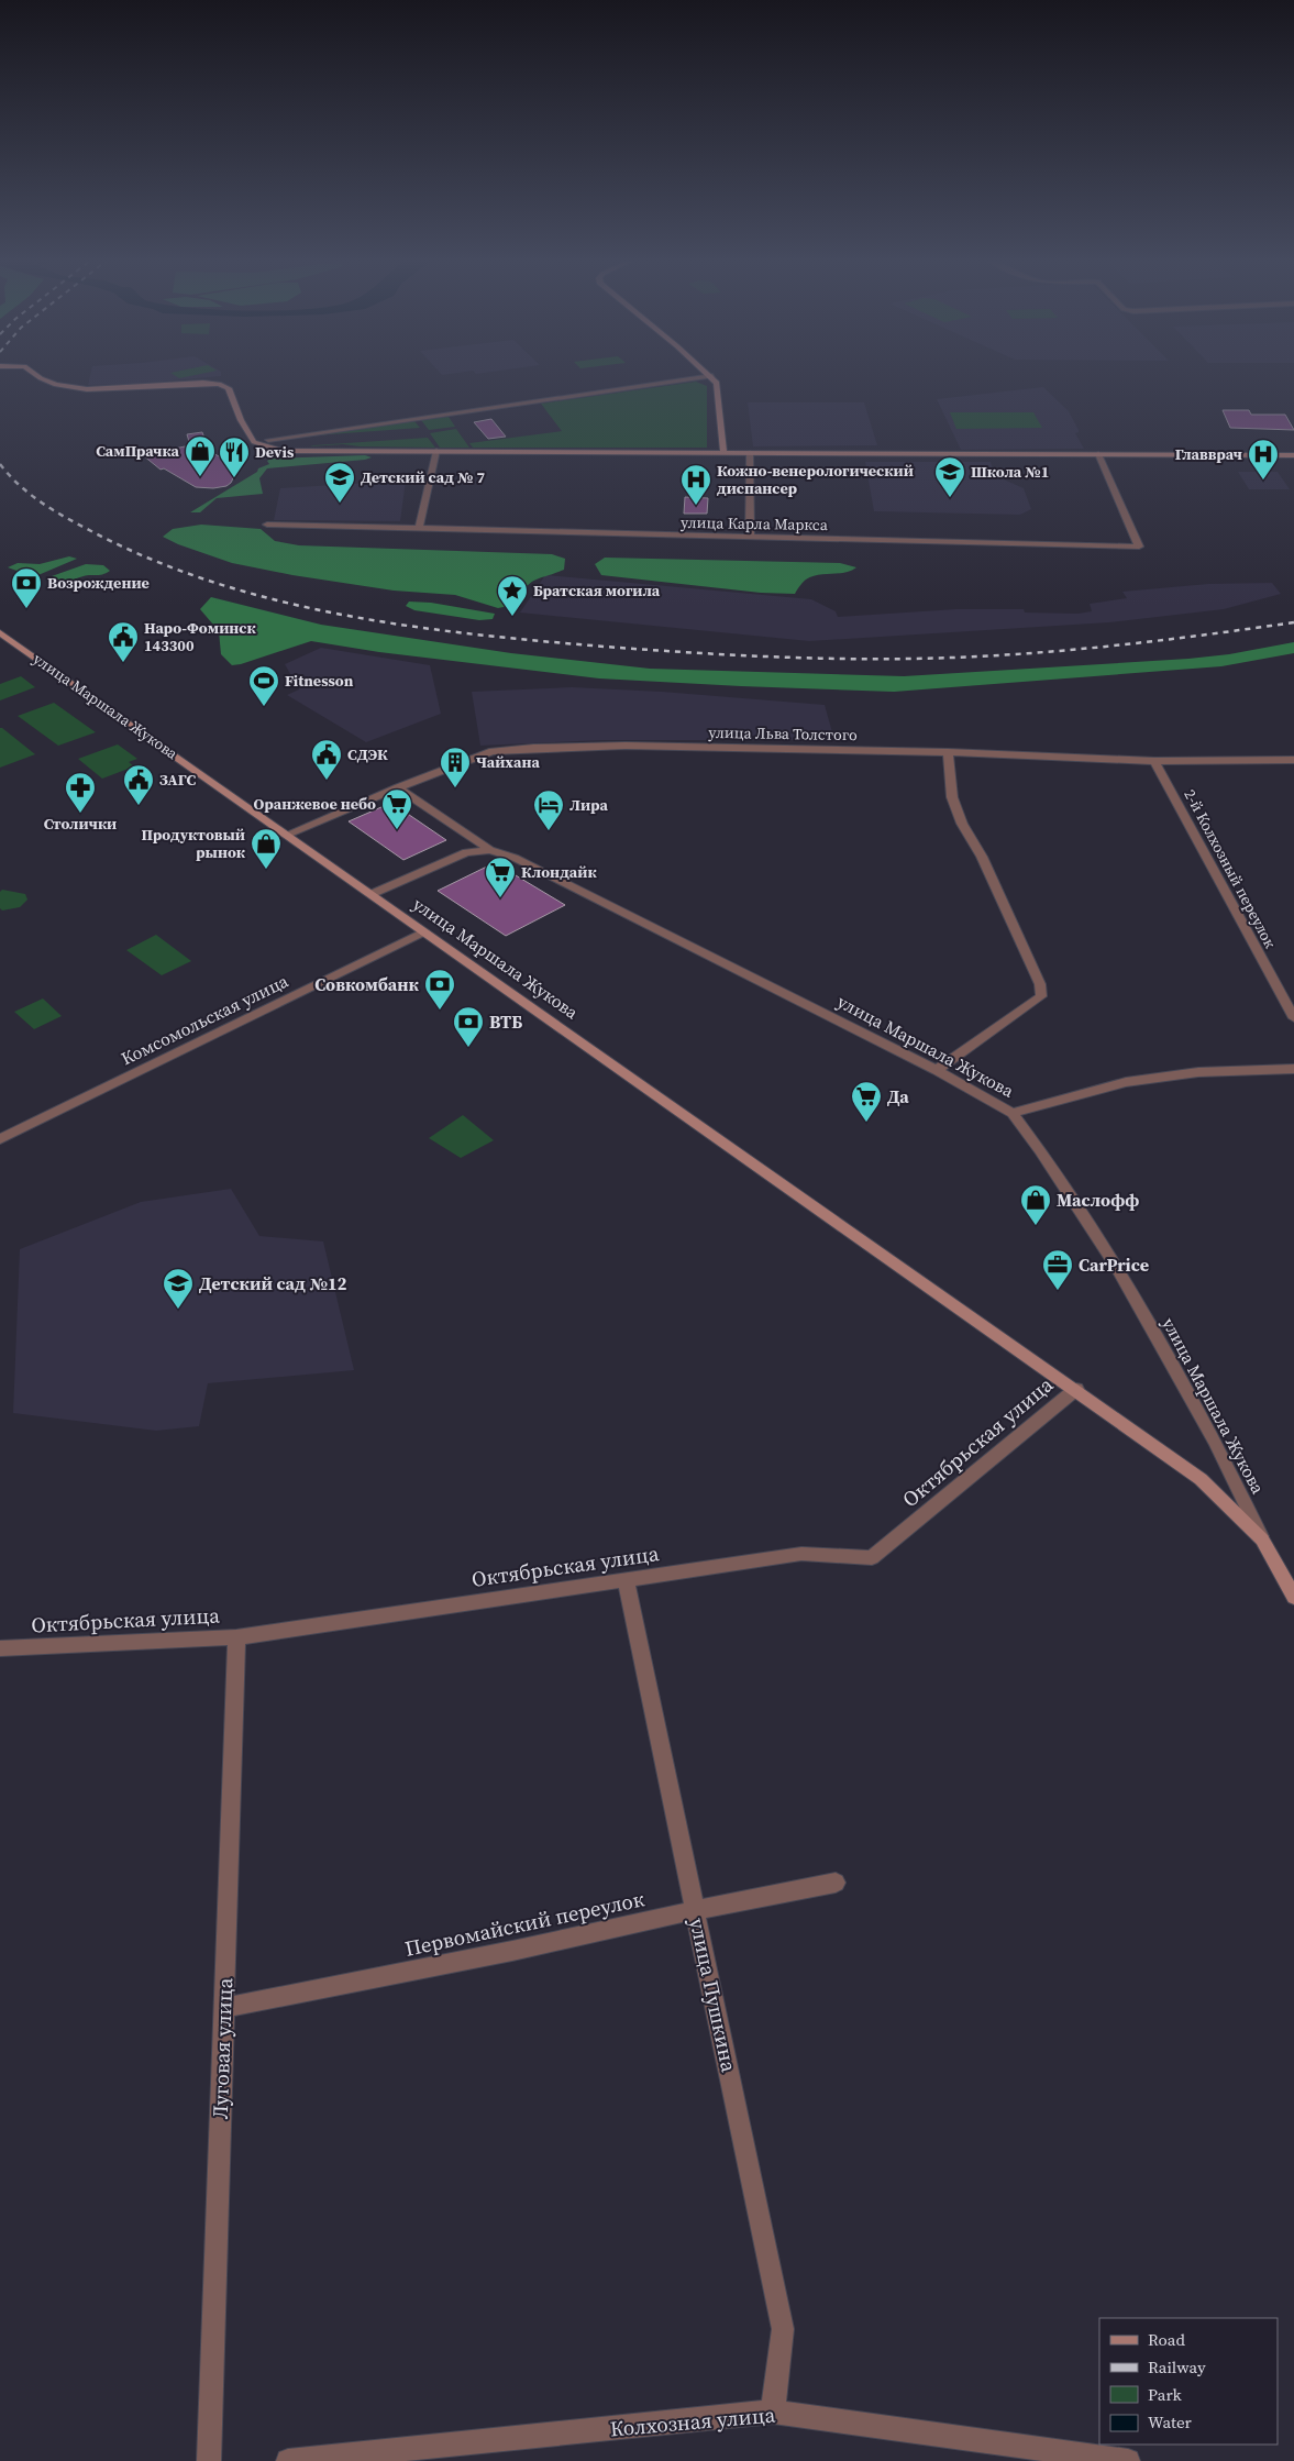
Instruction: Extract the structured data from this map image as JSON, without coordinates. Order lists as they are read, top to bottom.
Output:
{
  "streets": {
    "street": [
      "улица Карла Маркса",
      "улица Маршала Жукова",
      "улица Льва Толстого",
      "2-й Колхозный переулок",
      "Комсомольская улица",
      "Октябрьская улица",
      "Первомайский переулок",
      "улица Пушкина",
      "Луговая улица",
      "Колхозная улица"
    ]
  },
  "crossings": [
    ["улица Маршала Жукова", "улица Льва Толстого"],
    ["улица Маршала Жукова", "Комсомольская улица"],
    ["улица Маршала Жукова", "Октябрьская улица"],
    ["улица Льва Толстого", "2-й Колхозный переулок"],
    ["Октябрьская улица", "улица Пушкина"],
    ["Октябрьская улица", "Луговая улица"],
    ["Первомайский переулок", "улица Пушкина"],
    ["Первомайский переулок", "Луговая улица"],
    ["улица Пушкина", "Колхозная улица"]
  ],
  "places": {
    "shop": ["СамПрачка", "Продуктовый рынок", "Маслофф"],
    "restaurant": ["Devis"],
    "hospital": ["Главврач", "Кожно-венерологический диспансер"],
    "school or university": ["Школа №1", "Детский сад № 7", "Детский сад №12"],
    "bank": ["Возрождение", "Совкомбанк", "ВТБ"],
    "place": ["Братская могила"],
    "public building": ["Наро-Фоминск 143300", "СДЭК", "ЗАГС"],
    "sports": ["Fitnesson"],
    "building": ["Чайхана"],
    "pharmacy": ["Столички"],
    "supermarket": ["Оранжевое небо", "Клондайк", "Да"],
    "hotel": ["Лира"],
    "office": ["CarPrice"]
  },
  "legend": [
    "Road",
    "Railway",
    "Park",
    "Water"
  ]
}
